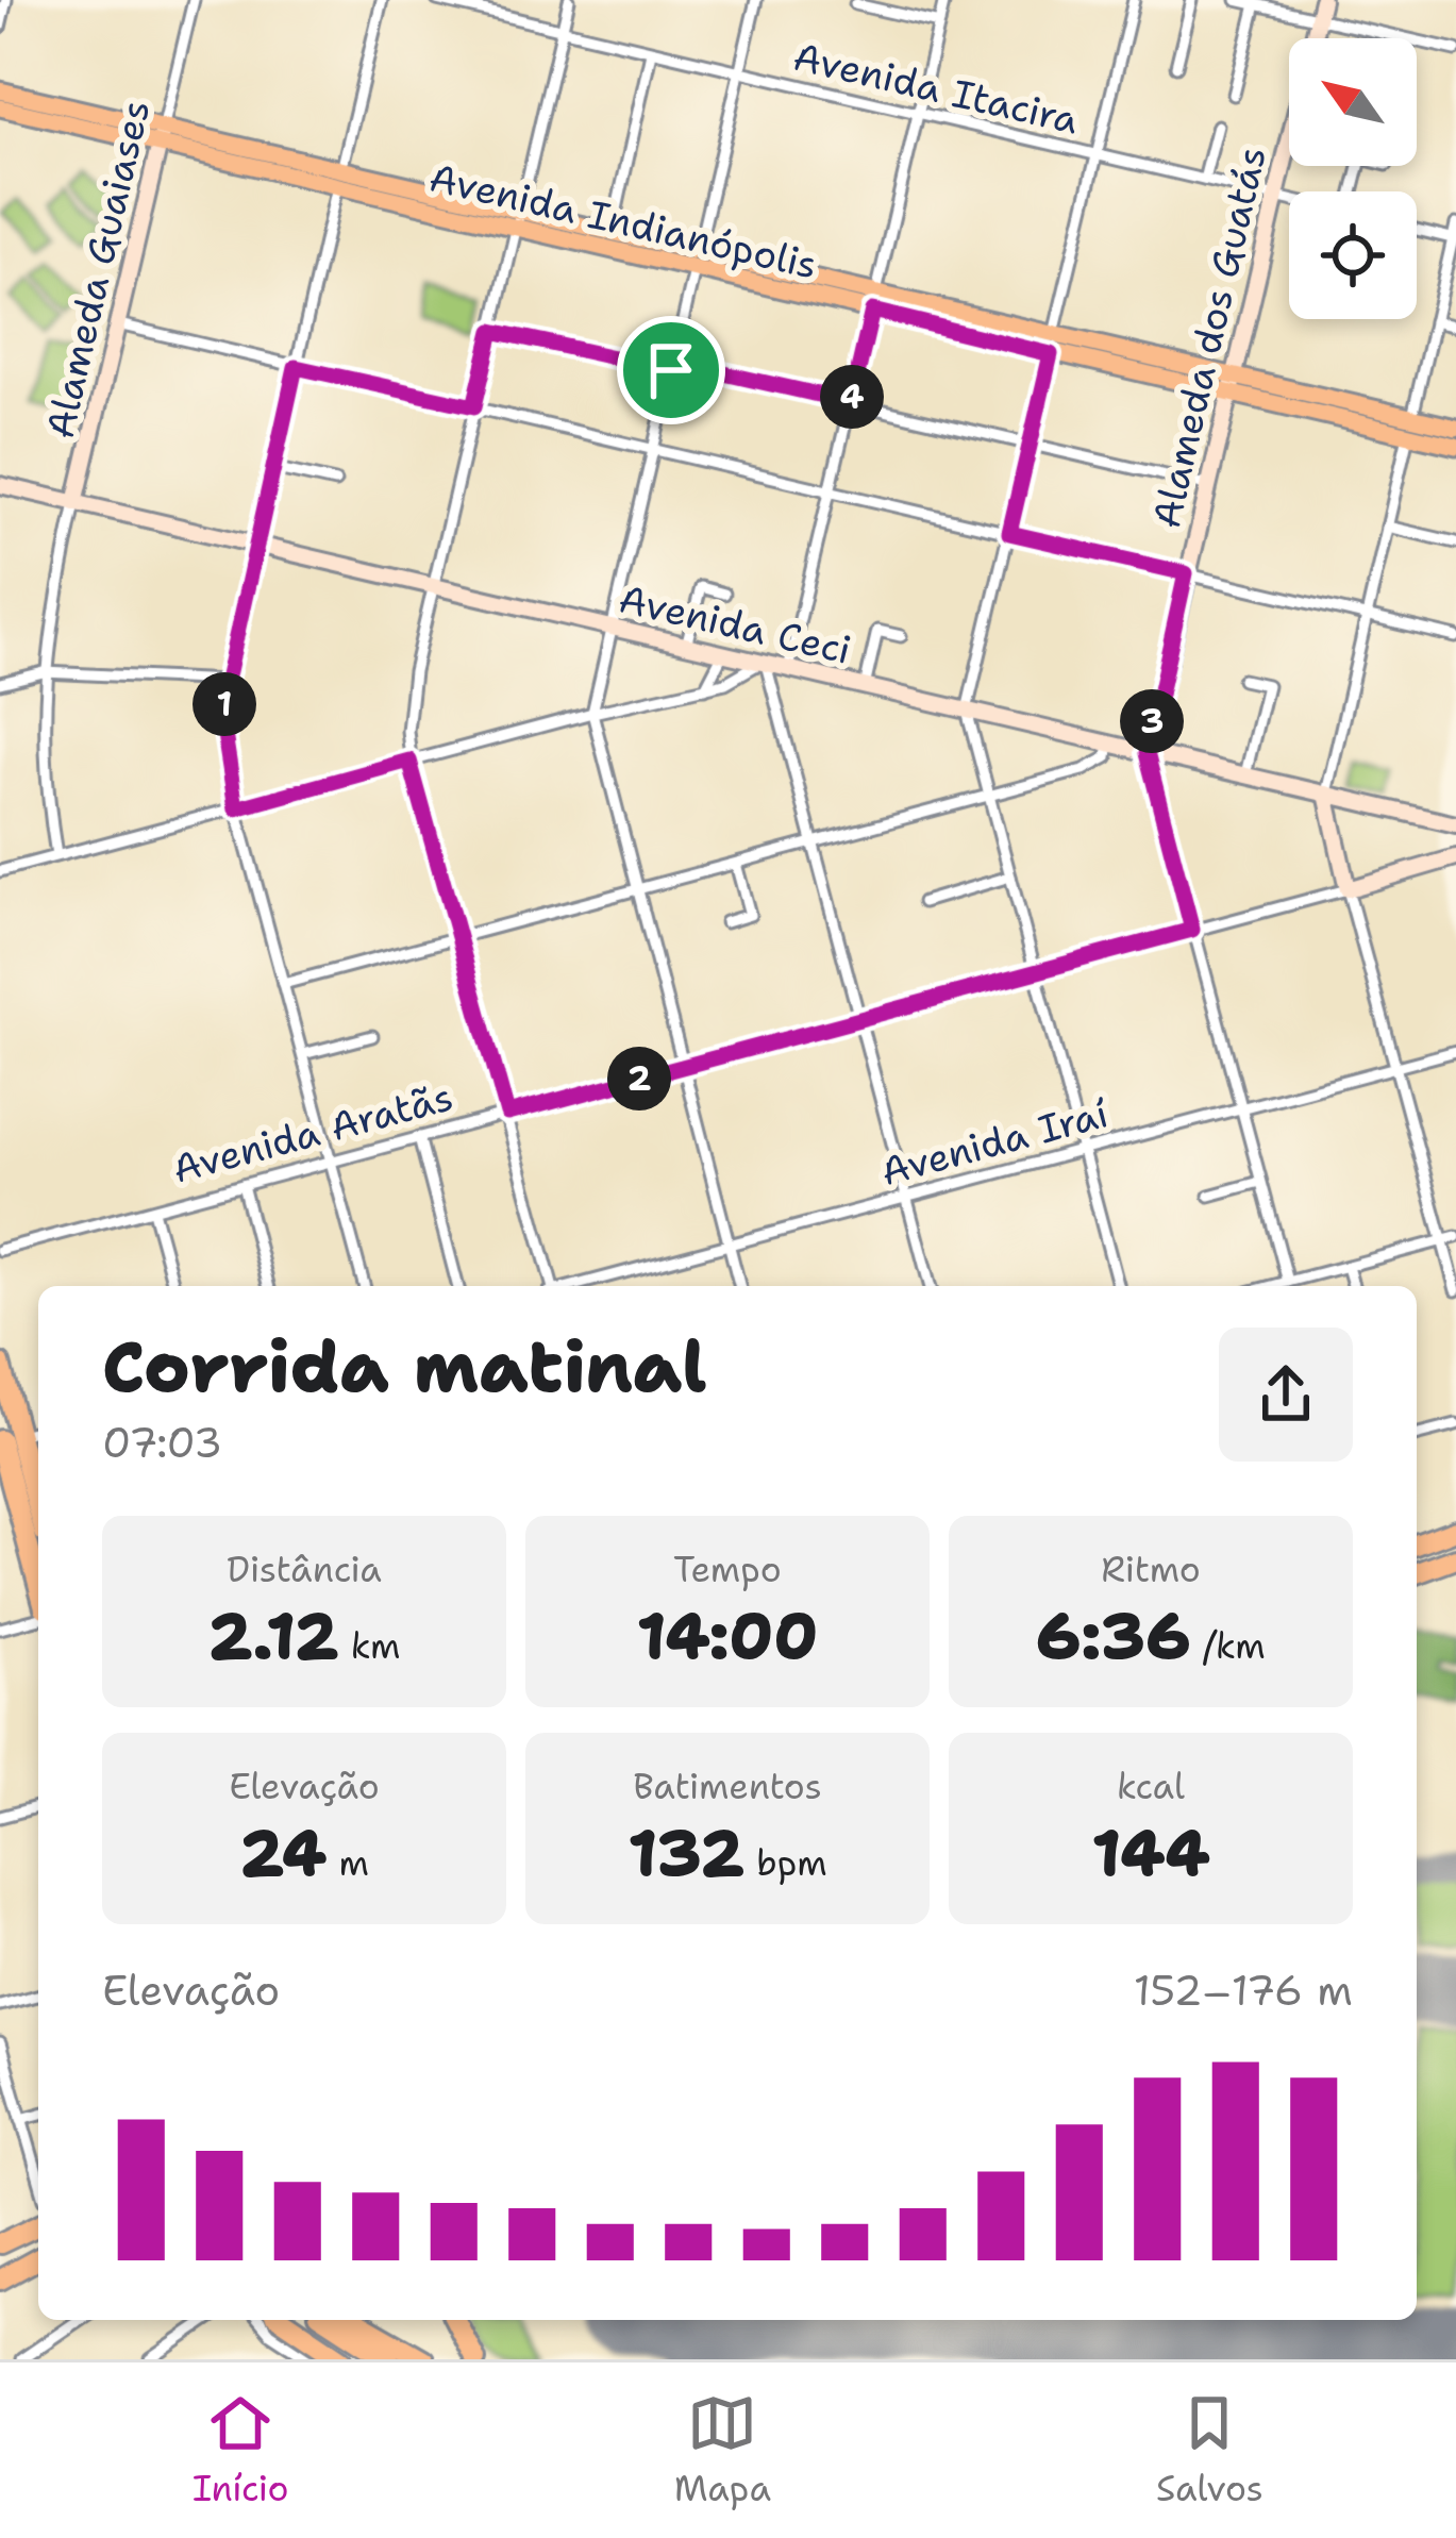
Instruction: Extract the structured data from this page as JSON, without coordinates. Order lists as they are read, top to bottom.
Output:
{
  "streets": {
    "main road": ["Avenida Indianópolis"],
    "street": [
      "Avenida Itacira",
      "Alameda Guaiases",
      "Alameda dos Guatás",
      "Avenida Ceci",
      "Avenida Aratãs",
      "Avenida Iraí"
    ]
  },
  "crossings": [
    ["Avenida Itacira", "Alameda dos Guatás"],
    ["Avenida Indianópolis", "Alameda Guaiases"],
    ["Avenida Indianópolis", "Alameda dos Guatás"],
    ["Alameda Guaiases", "Avenida Ceci"],
    ["Alameda dos Guatás", "Avenida Ceci"],
    ["Alameda dos Guatás", "Avenida Aratãs"],
    ["Alameda dos Guatás", "Avenida Iraí"]
  ],
  "north": "top left",
  "page": {
    "pins": [
      "4",
      "1",
      "3",
      "2"
    ],
    "heading": ["Corrida matinal", "07:03"],
    "stats": [
      ["Distância", "2.12 km"],
      ["Tempo", "14:00"],
      ["Ritmo", "6:36 /km"],
      ["Elevação", "24 m"],
      ["Batimentos", "132 bpm"],
      ["kcal", "144"]
    ],
    "chart": ["Elevação", "152–176 m"],
    "tabs": ["Início", "Mapa", "Salvos"]
  }
}
